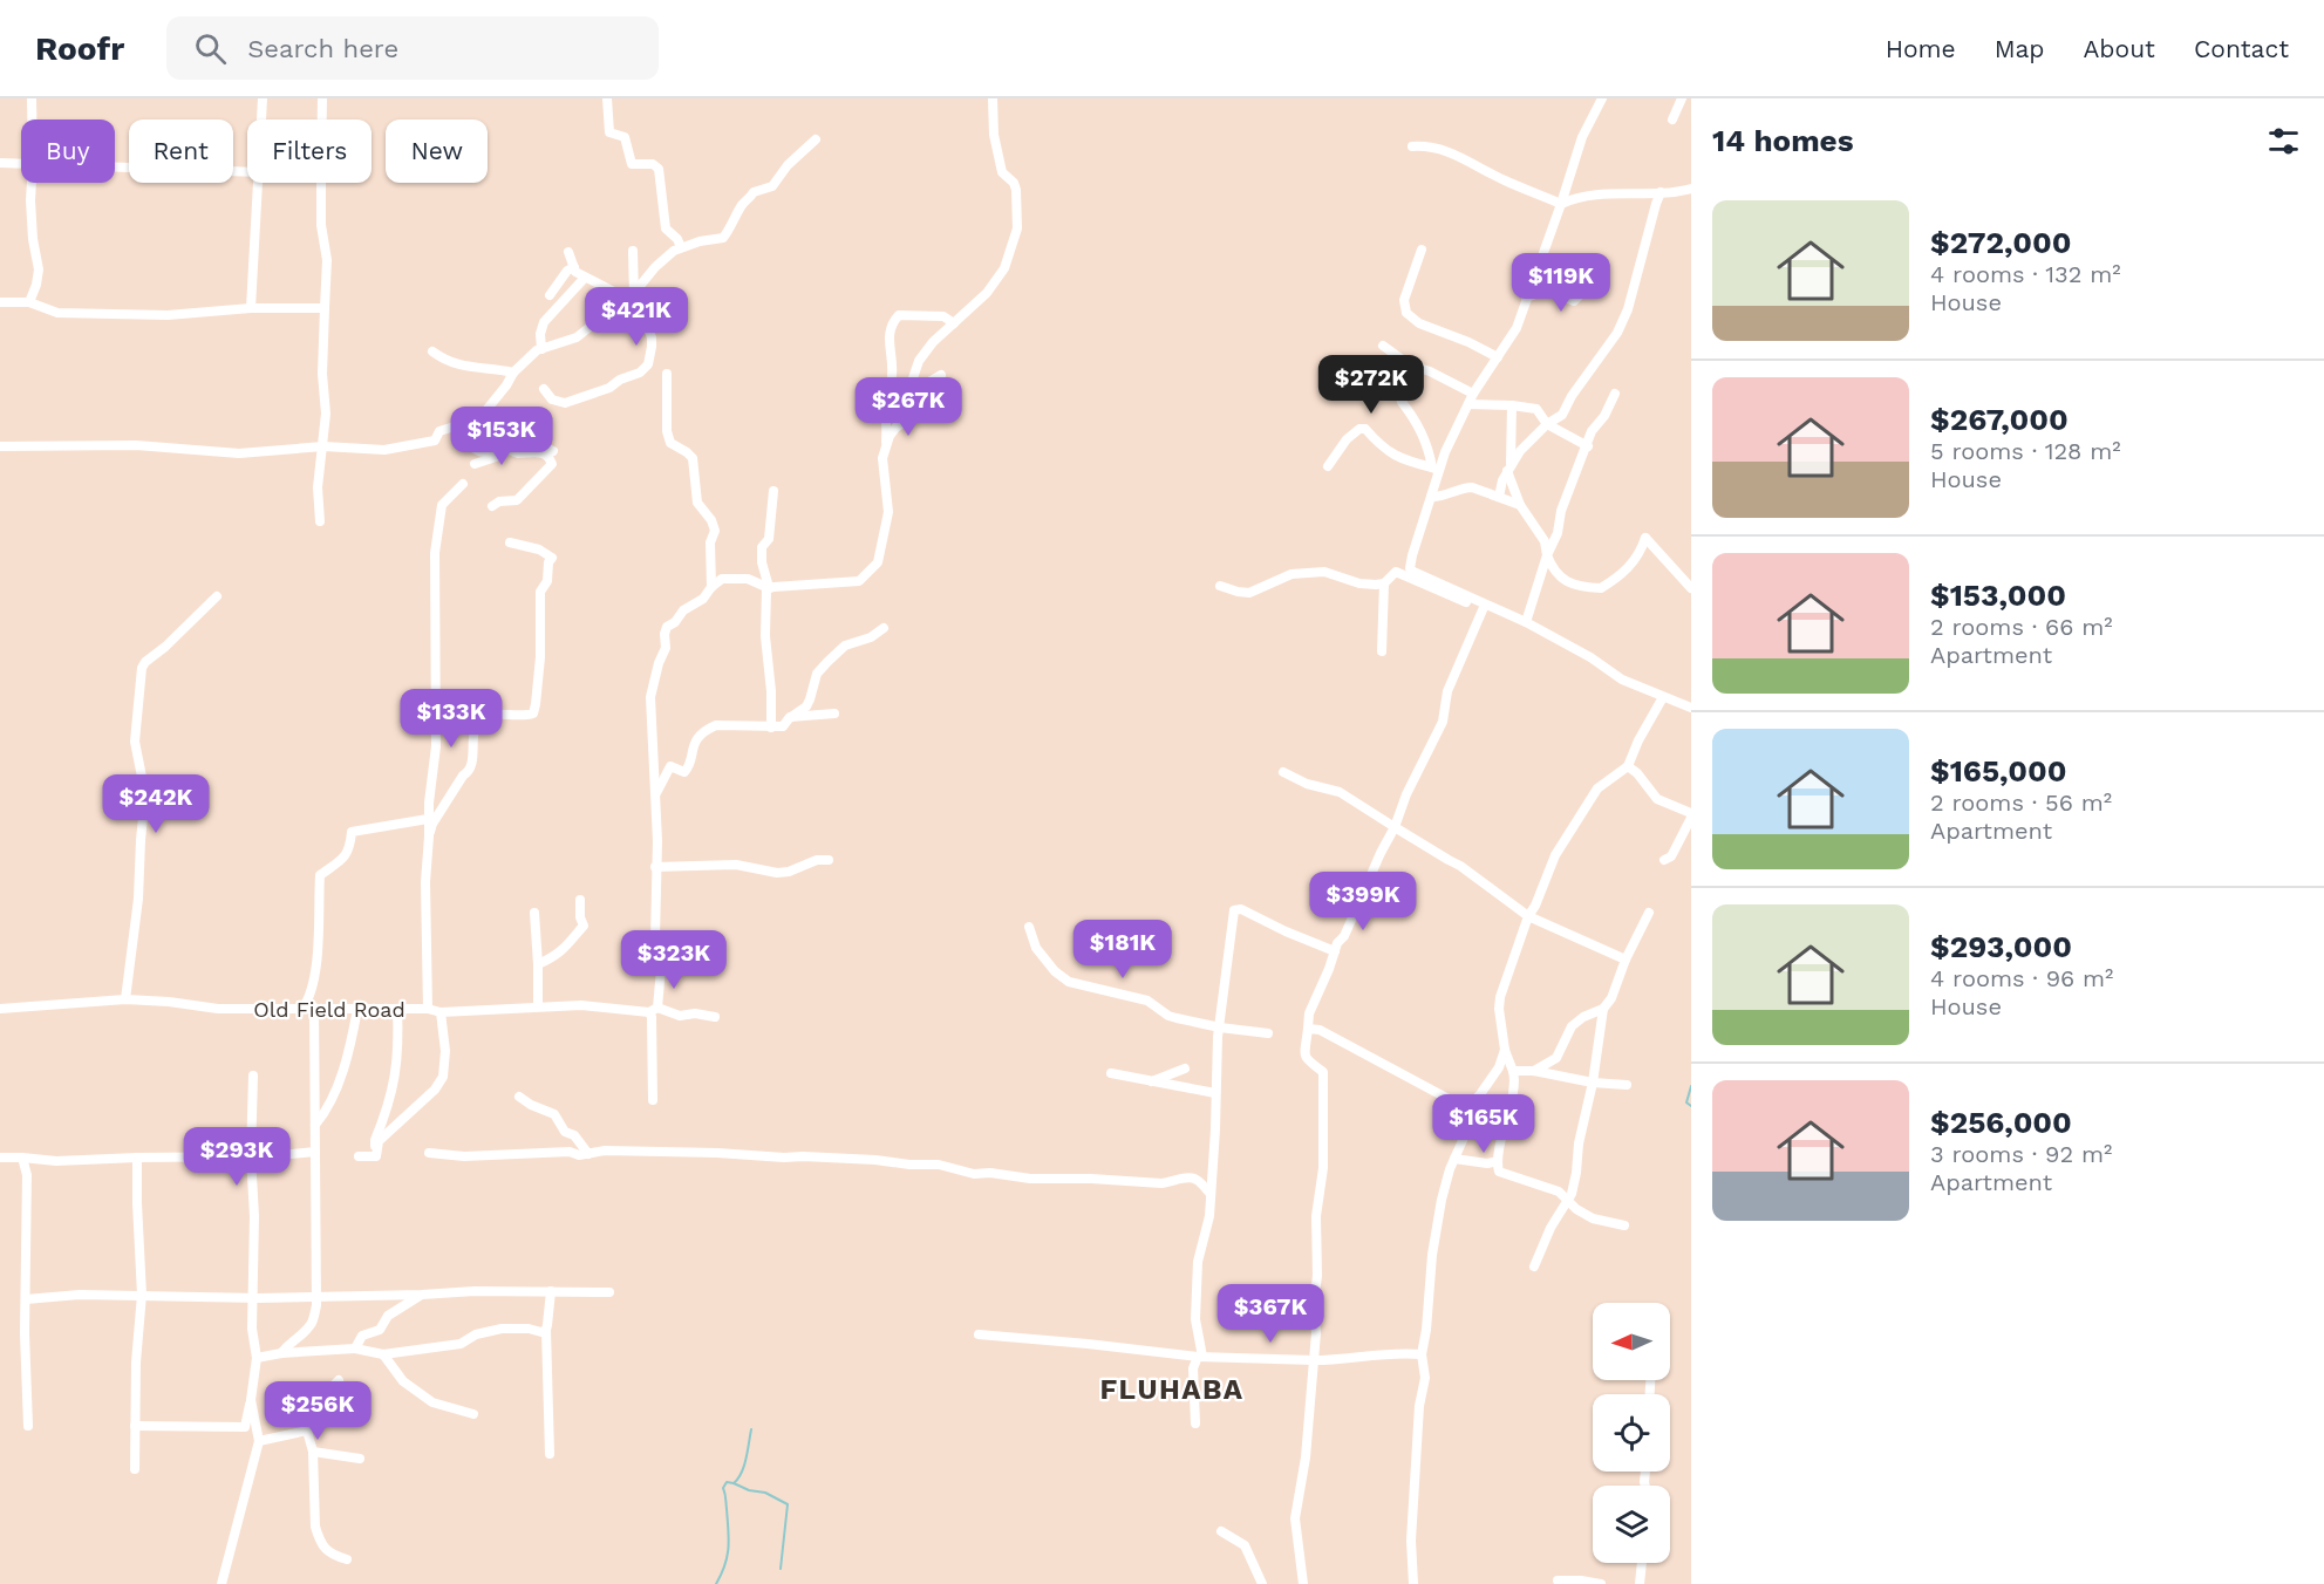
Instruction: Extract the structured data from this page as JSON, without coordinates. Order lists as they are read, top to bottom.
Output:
{
  "streets": {
    "street": ["Old Field Road"]
  },
  "districts": ["FLUHABA"],
  "north": "left",
  "page": {
    "header": "Roofr",
    "search": "Search here",
    "nav": [
      "Home",
      "Map",
      "About",
      "Contact"
    ],
    "heading": "14 homes",
    "chip": [
      "Buy",
      "Rent",
      "Filters",
      "New"
    ],
    "list": [
      {
        "name": "$272,000",
        "note": "4 rooms · 132 m² · House"
      },
      {
        "name": "$267,000",
        "note": "5 rooms · 128 m² · House"
      },
      {
        "name": "$153,000",
        "note": "2 rooms · 66 m² · Apartment"
      },
      {
        "name": "$165,000",
        "note": "2 rooms · 56 m² · Apartment"
      },
      {
        "name": "$293,000",
        "note": "4 rooms · 96 m² · House"
      },
      {
        "name": "$256,000",
        "note": "3 rooms · 92 m² · Apartment"
      }
    ],
    "price": [
      "$119K",
      "$421K",
      "$272K",
      "$267K",
      "$153K",
      "$133K",
      "$242K",
      "$399K",
      "$181K",
      "$323K",
      "$165K",
      "$293K",
      "$367K",
      "$256K"
    ]
  }
}
